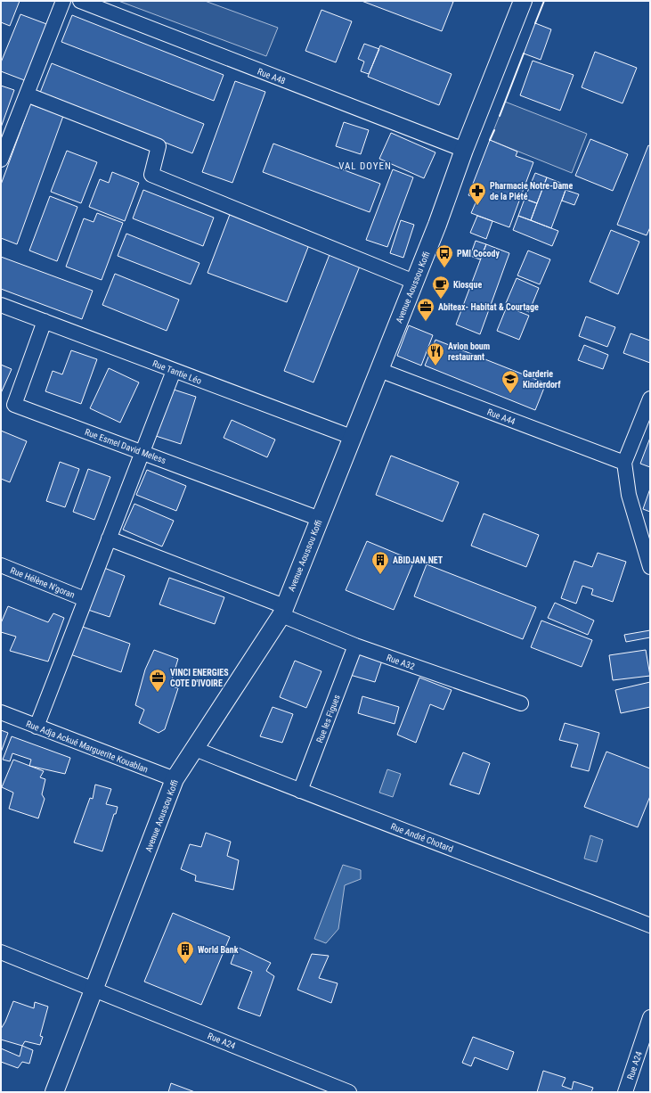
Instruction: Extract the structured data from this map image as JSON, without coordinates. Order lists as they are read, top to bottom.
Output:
{
  "streets": {
    "street": [
      "Rue A48",
      "Avenue Aoussou Koffi",
      "Rue Tantie Léo",
      "Rue A44",
      "Rue Esmel David Meless",
      "Rue Hélène N'goran",
      "Rue A32",
      "Rue les Figues",
      "Rue Adja Ackué Marguerite Kouablan",
      "Rue André Chotard",
      "Rue A24"
    ]
  },
  "crossings": [
    ["Rue A48", "Avenue Aoussou Koffi"],
    ["Avenue Aoussou Koffi", "Rue Tantie Léo"],
    ["Avenue Aoussou Koffi", "Rue A44"],
    ["Avenue Aoussou Koffi", "Rue Esmel David Meless"],
    ["Avenue Aoussou Koffi", "Rue A32"],
    ["Avenue Aoussou Koffi", "Rue Adja Ackué Marguerite Kouablan"],
    ["Avenue Aoussou Koffi", "Rue André Chotard"],
    ["Avenue Aoussou Koffi", "Rue A24"],
    ["Rue Tantie Léo", "Rue Esmel David Meless"],
    ["Rue A32", "Rue les Figues"],
    ["Rue les Figues", "Rue André Chotard"]
  ],
  "districts": ["VAL DOYEN"],
  "places": {
    "pharmacy": ["Pharmacie Notre-Dame de la Piété"],
    "bus stop": ["PMI Cocody"],
    "cafe": ["Kiosque"],
    "office": ["Abiteax- Habitat & Courtage", "VINCI ENERGIES COTE D'IVOIRE"],
    "restaurant": ["Avion boum restaurant"],
    "school or university": ["Garderie Kinderdorf"],
    "building": ["ABIDJAN.NET", "World Bank"]
  }
}
